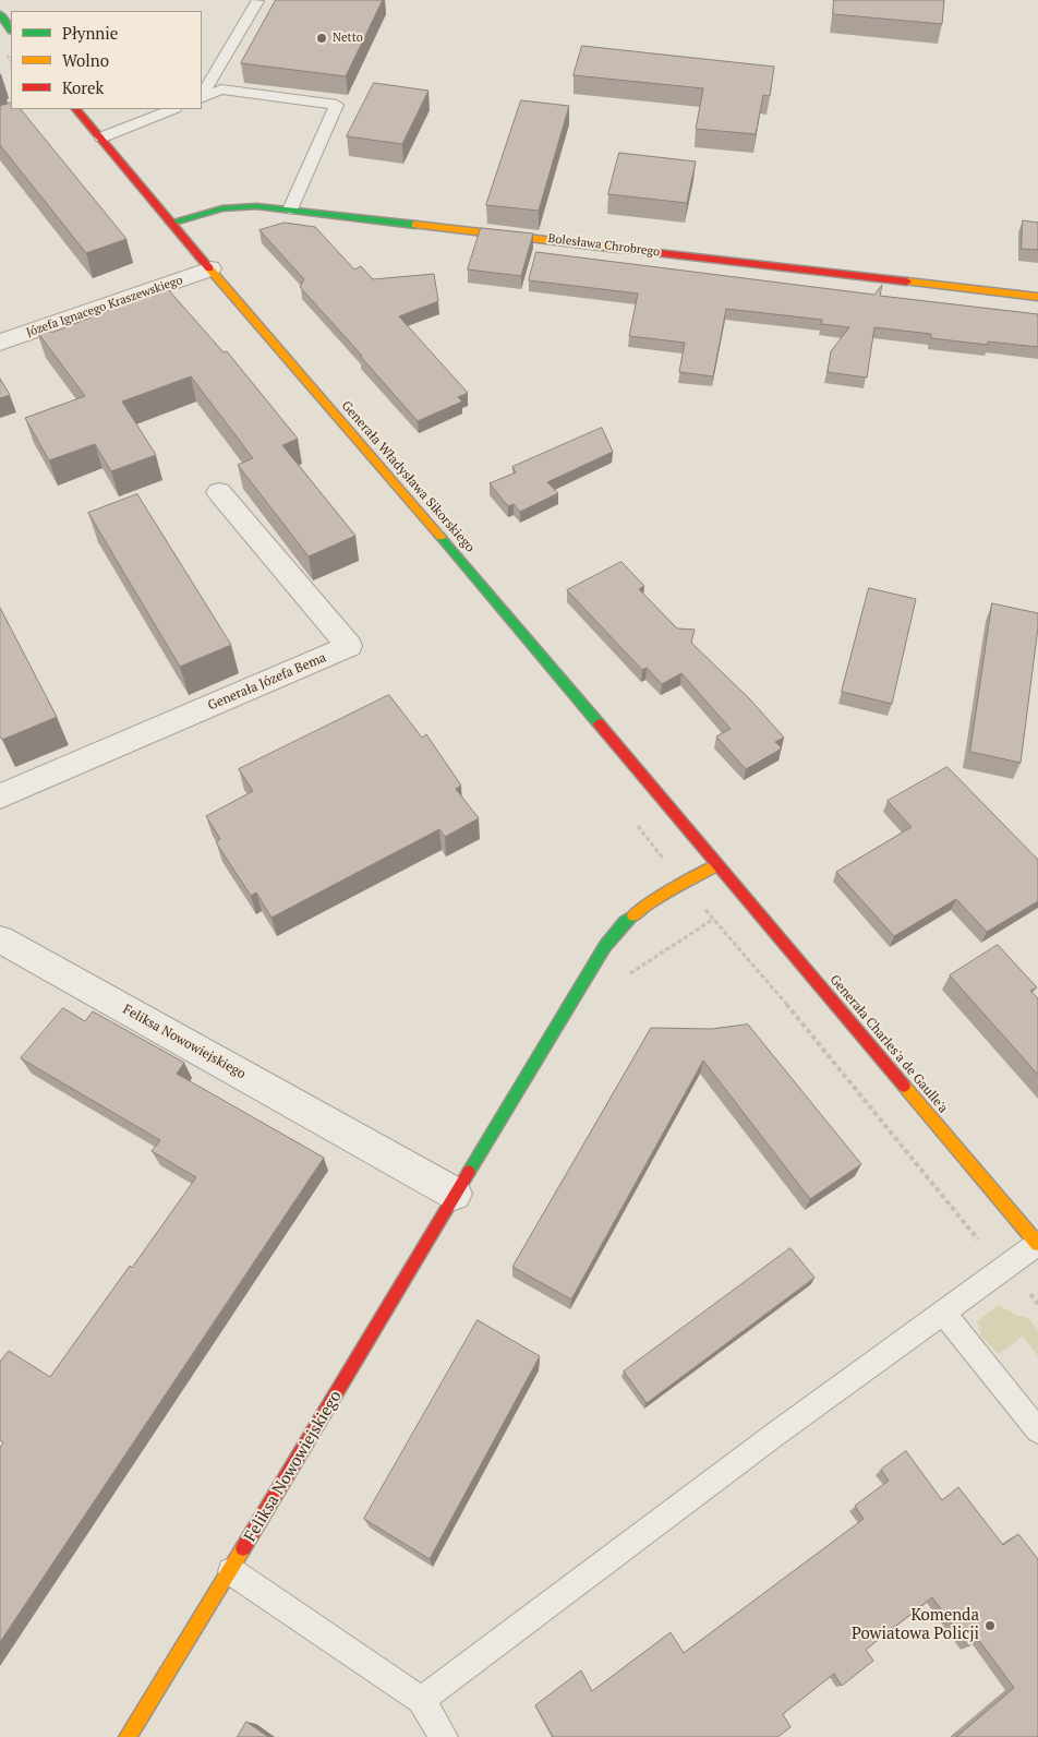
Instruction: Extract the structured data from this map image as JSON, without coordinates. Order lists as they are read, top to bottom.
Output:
{
  "streets": {
    "street": [
      "Bolesława Chrobrego",
      "Józefa Ignacego Kraszewskiego",
      "Generała Władysława Sikorskiego",
      "Generała Józefa Bema",
      "Feliksa Nowowiejskiego",
      "Generała Charles'a de Gaulle'a"
    ]
  },
  "crossings": [
    ["Bolesława Chrobrego", "Generała Władysława Sikorskiego"],
    ["Józefa Ignacego Kraszewskiego", "Generała Władysława Sikorskiego"],
    ["Generała Władysława Sikorskiego", "Feliksa Nowowiejskiego"],
    ["Generała Władysława Sikorskiego", "Generała Charles'a de Gaulle'a"],
    ["Feliksa Nowowiejskiego", "Generała Charles'a de Gaulle'a"]
  ],
  "places": ["Netto", "Komenda Powiatowa Policji"],
  "legend": ["Płynnie", "Wolno", "Korek"]
}
